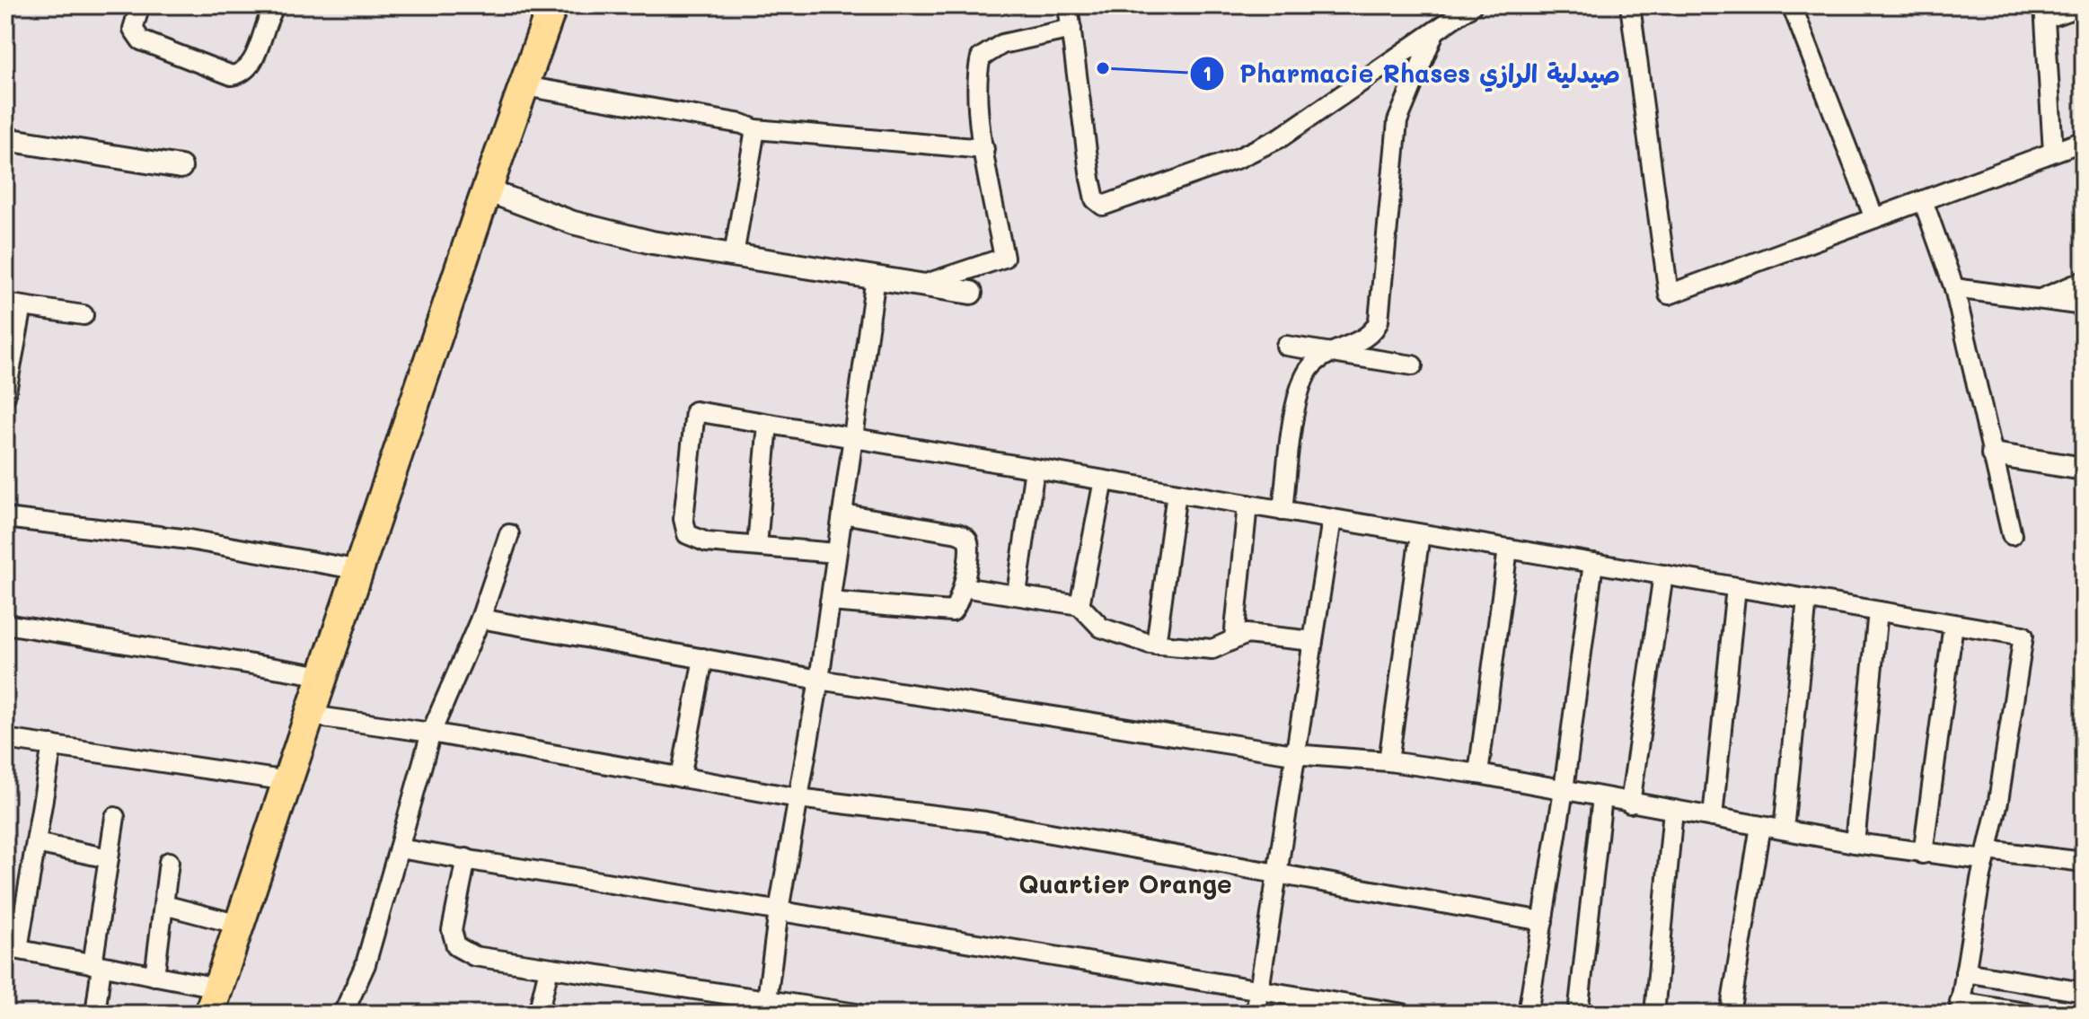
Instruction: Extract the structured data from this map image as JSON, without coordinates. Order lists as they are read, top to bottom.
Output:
{
  "districts": ["Quartier Orange"],
  "places": ["Pharmacie Rhases صيدلية الرازي"]
}
